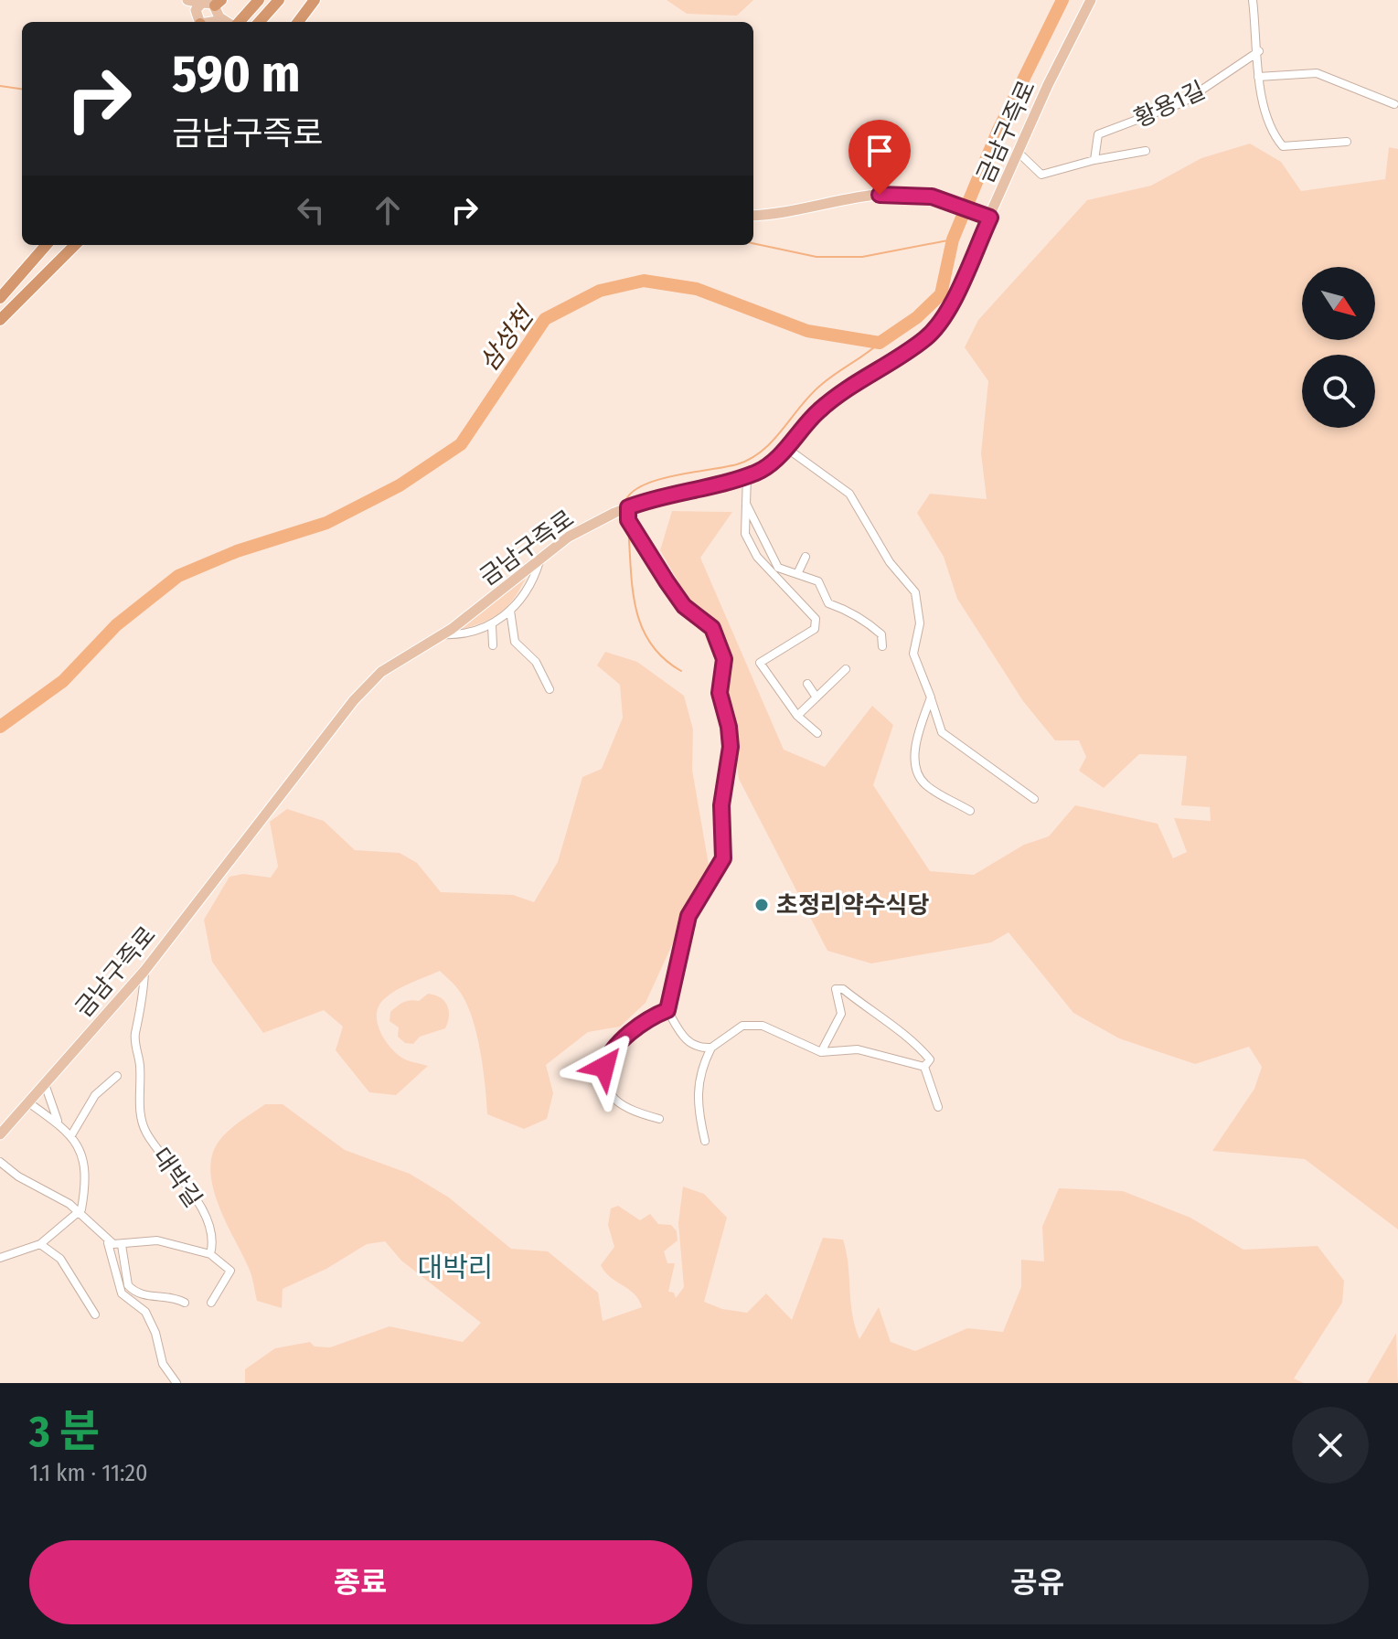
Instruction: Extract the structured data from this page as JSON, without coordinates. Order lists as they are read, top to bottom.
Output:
{
  "streets": {
    "main road": ["금남구즉로"],
    "street": ["황용1길", "대박길"]
  },
  "crossings": [
    ["황용1길", "금남구즉로"],
    ["금남구즉로", "대박길"]
  ],
  "districts": ["대박리"],
  "water": ["삼성천"],
  "places": ["초정리약수식당"],
  "north": "bottom right",
  "page": {
    "turn": ["590 m", "금남구즉로"],
    "heading": ["3 분", "1.1 km · 11:20"],
    "buttons": ["종료", "공유"]
  }
}
